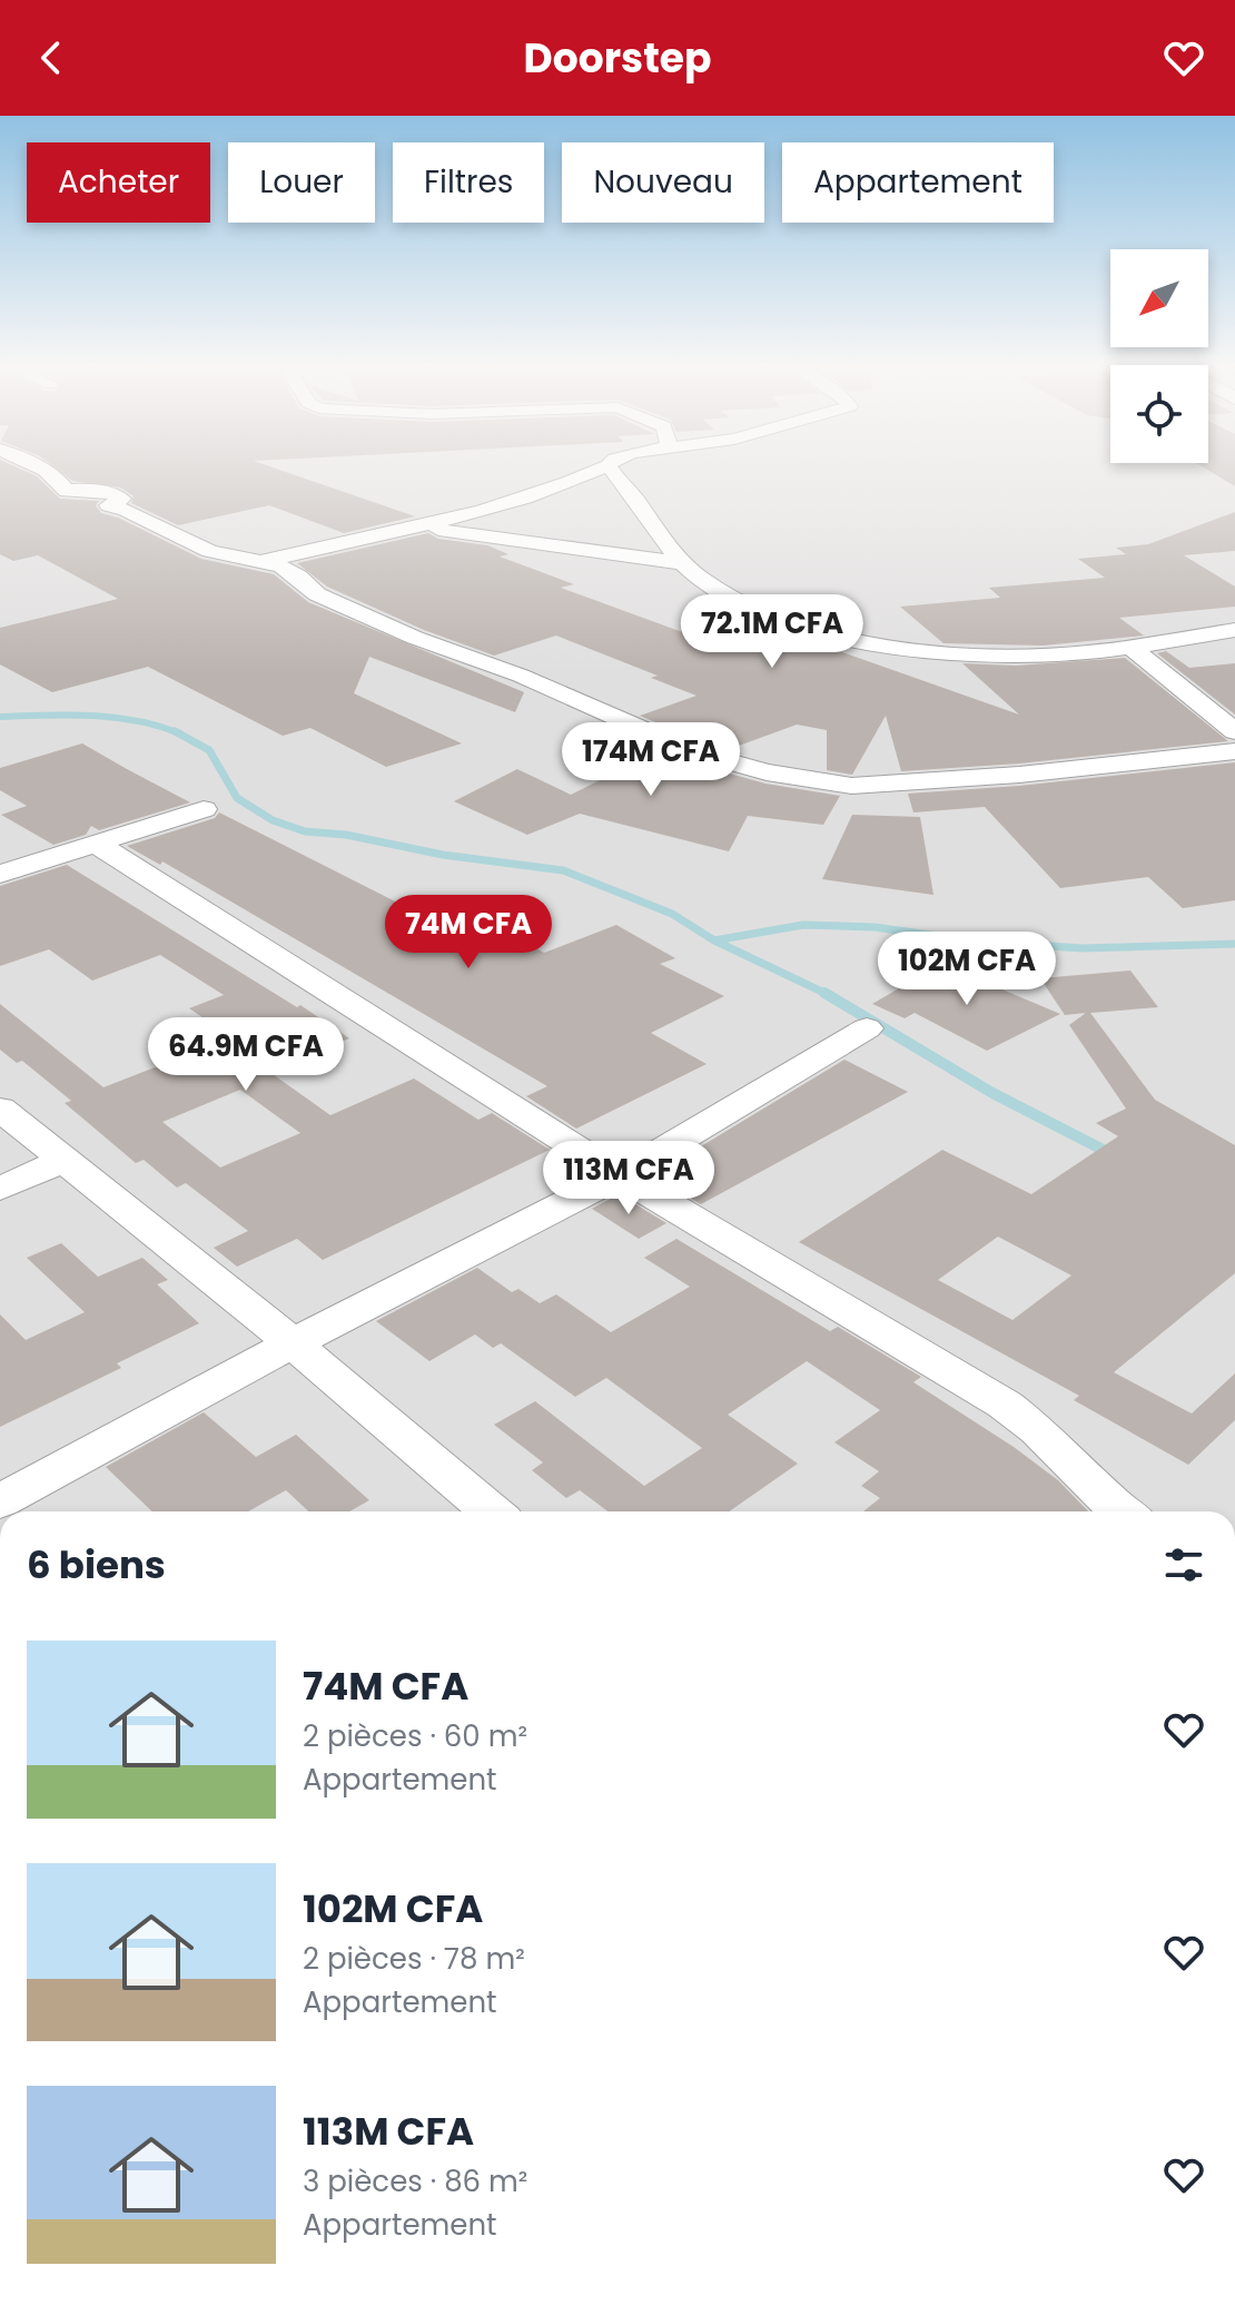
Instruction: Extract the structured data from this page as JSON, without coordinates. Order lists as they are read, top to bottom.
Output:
{
  "north": "bottom left",
  "page": {
    "header": "Doorstep",
    "chip": [
      "Acheter",
      "Louer",
      "Filtres",
      "Nouveau",
      "Appartement"
    ],
    "price": [
      "72.1M CFA",
      "174M CFA",
      "74M CFA",
      "102M CFA",
      "64.9M CFA",
      "113M CFA"
    ],
    "heading": "6 biens",
    "list": [
      {
        "name": "74M CFA",
        "note": "2 pièces · 60 m² · Appartement"
      },
      {
        "name": "102M CFA",
        "note": "2 pièces · 78 m² · Appartement"
      },
      {
        "name": "113M CFA",
        "note": "3 pièces · 86 m² · Appartement"
      }
    ]
  }
}
